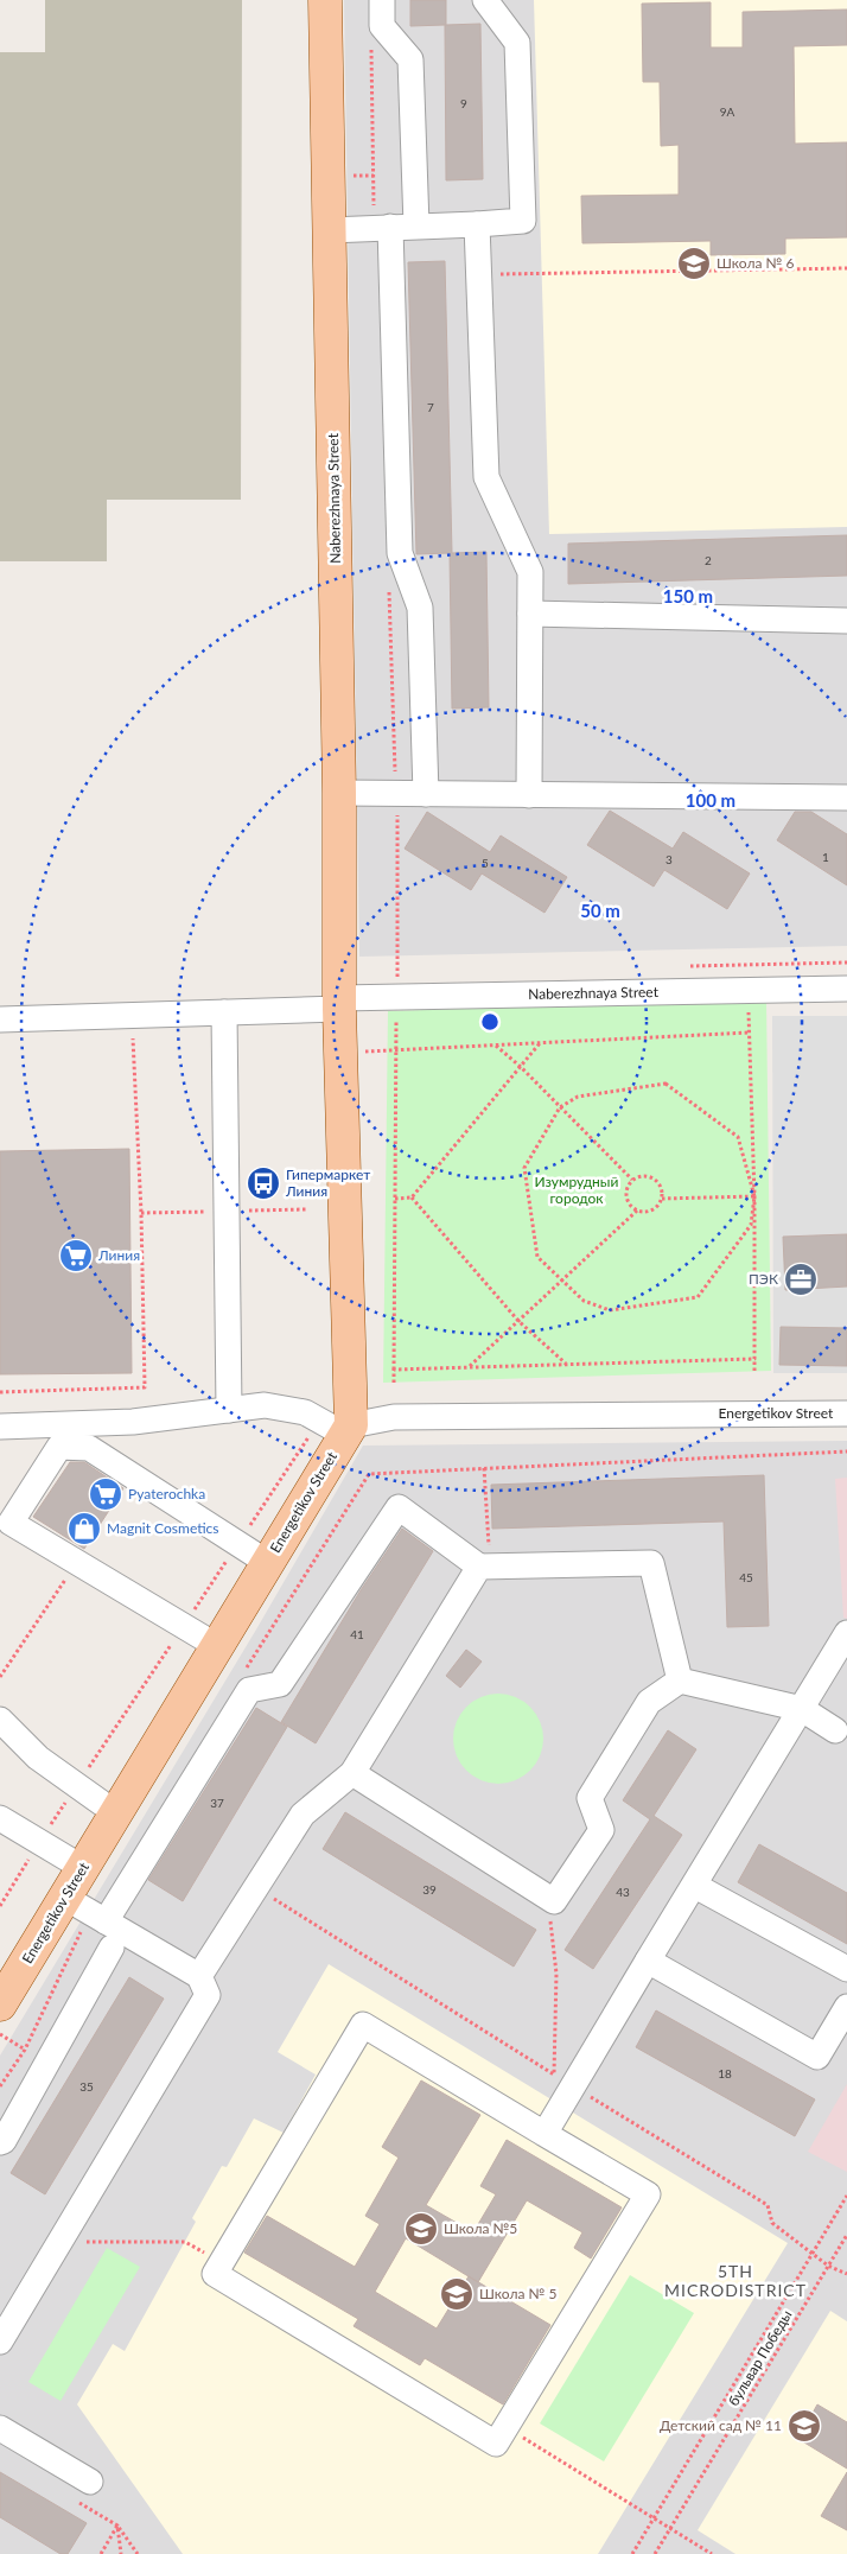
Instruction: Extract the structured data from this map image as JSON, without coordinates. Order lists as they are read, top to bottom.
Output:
{
  "streets": {
    "main road": ["Naberezhnaya Street", "Energetikov Street"],
    "path": ["бульвар Победы"]
  },
  "crossings": [
    ["Naberezhnaya Street", "Energetikov Street"]
  ],
  "districts": ["5TH MICRODISTRICT"],
  "parks": ["Изумрудный городок"],
  "places": {
    "school or university": [
      "Школа № 6",
      "Школа №5",
      "Школа № 5",
      "Детский сад № 11"
    ],
    "bus stop": ["Гипермаркет Линия"],
    "supermarket": ["Линия", "Pyaterochka"],
    "office": ["ПЭК"],
    "shop": ["Magnit Cosmetics"]
  },
  "house_numbers": [
    "9",
    "9А",
    "7",
    "2",
    "1",
    "3",
    "5",
    "45",
    "41",
    "37",
    "39",
    "43",
    "18",
    "35"
  ],
  "rings": ["150 m", "100 m", "50 m"]
}
